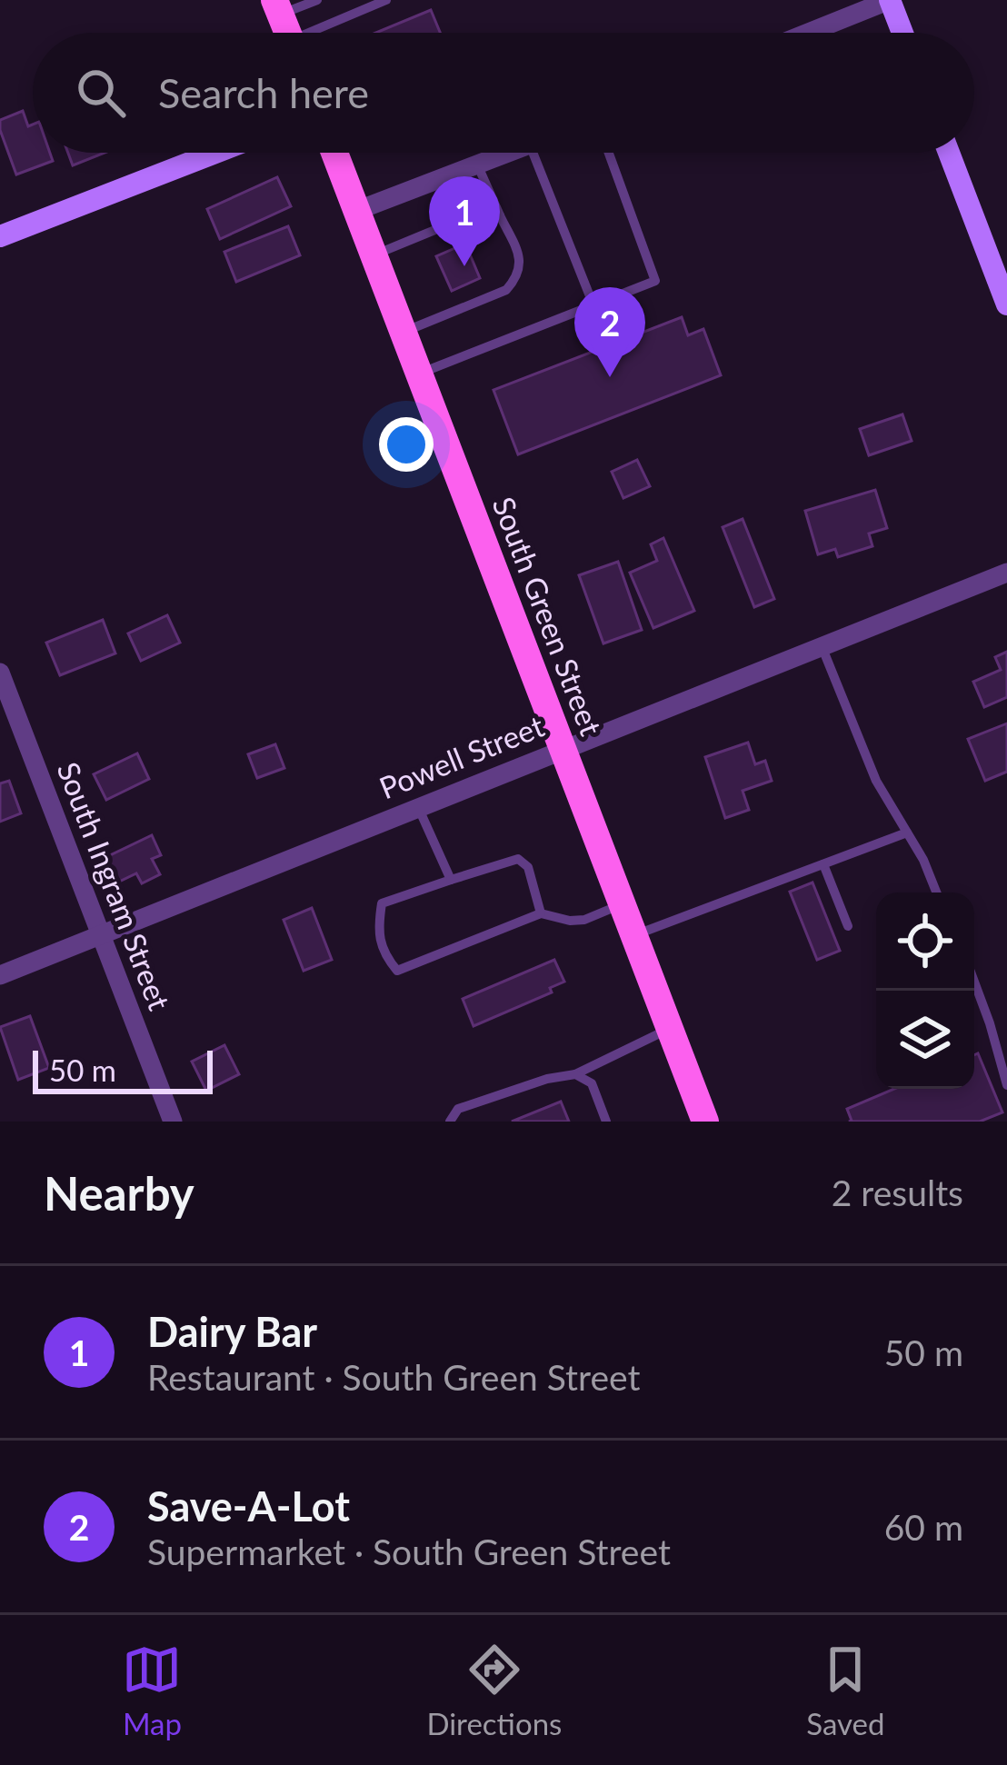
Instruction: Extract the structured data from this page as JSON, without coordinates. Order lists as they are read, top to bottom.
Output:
{
  "streets": {
    "main road": ["South Green Street"],
    "street": ["Powell Street", "South Ingram Street"]
  },
  "crossings": [
    ["South Green Street", "Powell Street"],
    ["Powell Street", "South Ingram Street"]
  ],
  "scale_bar": "50 m",
  "page": {
    "search": "Search here",
    "pins": ["1", "2"],
    "scale": "50 m",
    "heading": ["Nearby", "2 results"],
    "list": [
      {
        "mark": "1",
        "name": "Dairy Bar",
        "note": "Restaurant · South Green Street",
        "value": "50 m"
      },
      {
        "mark": "2",
        "name": "Save-A-Lot",
        "note": "Supermarket · South Green Street",
        "value": "60 m"
      }
    ],
    "nav": ["Map", "Directions", "Saved"]
  }
}
